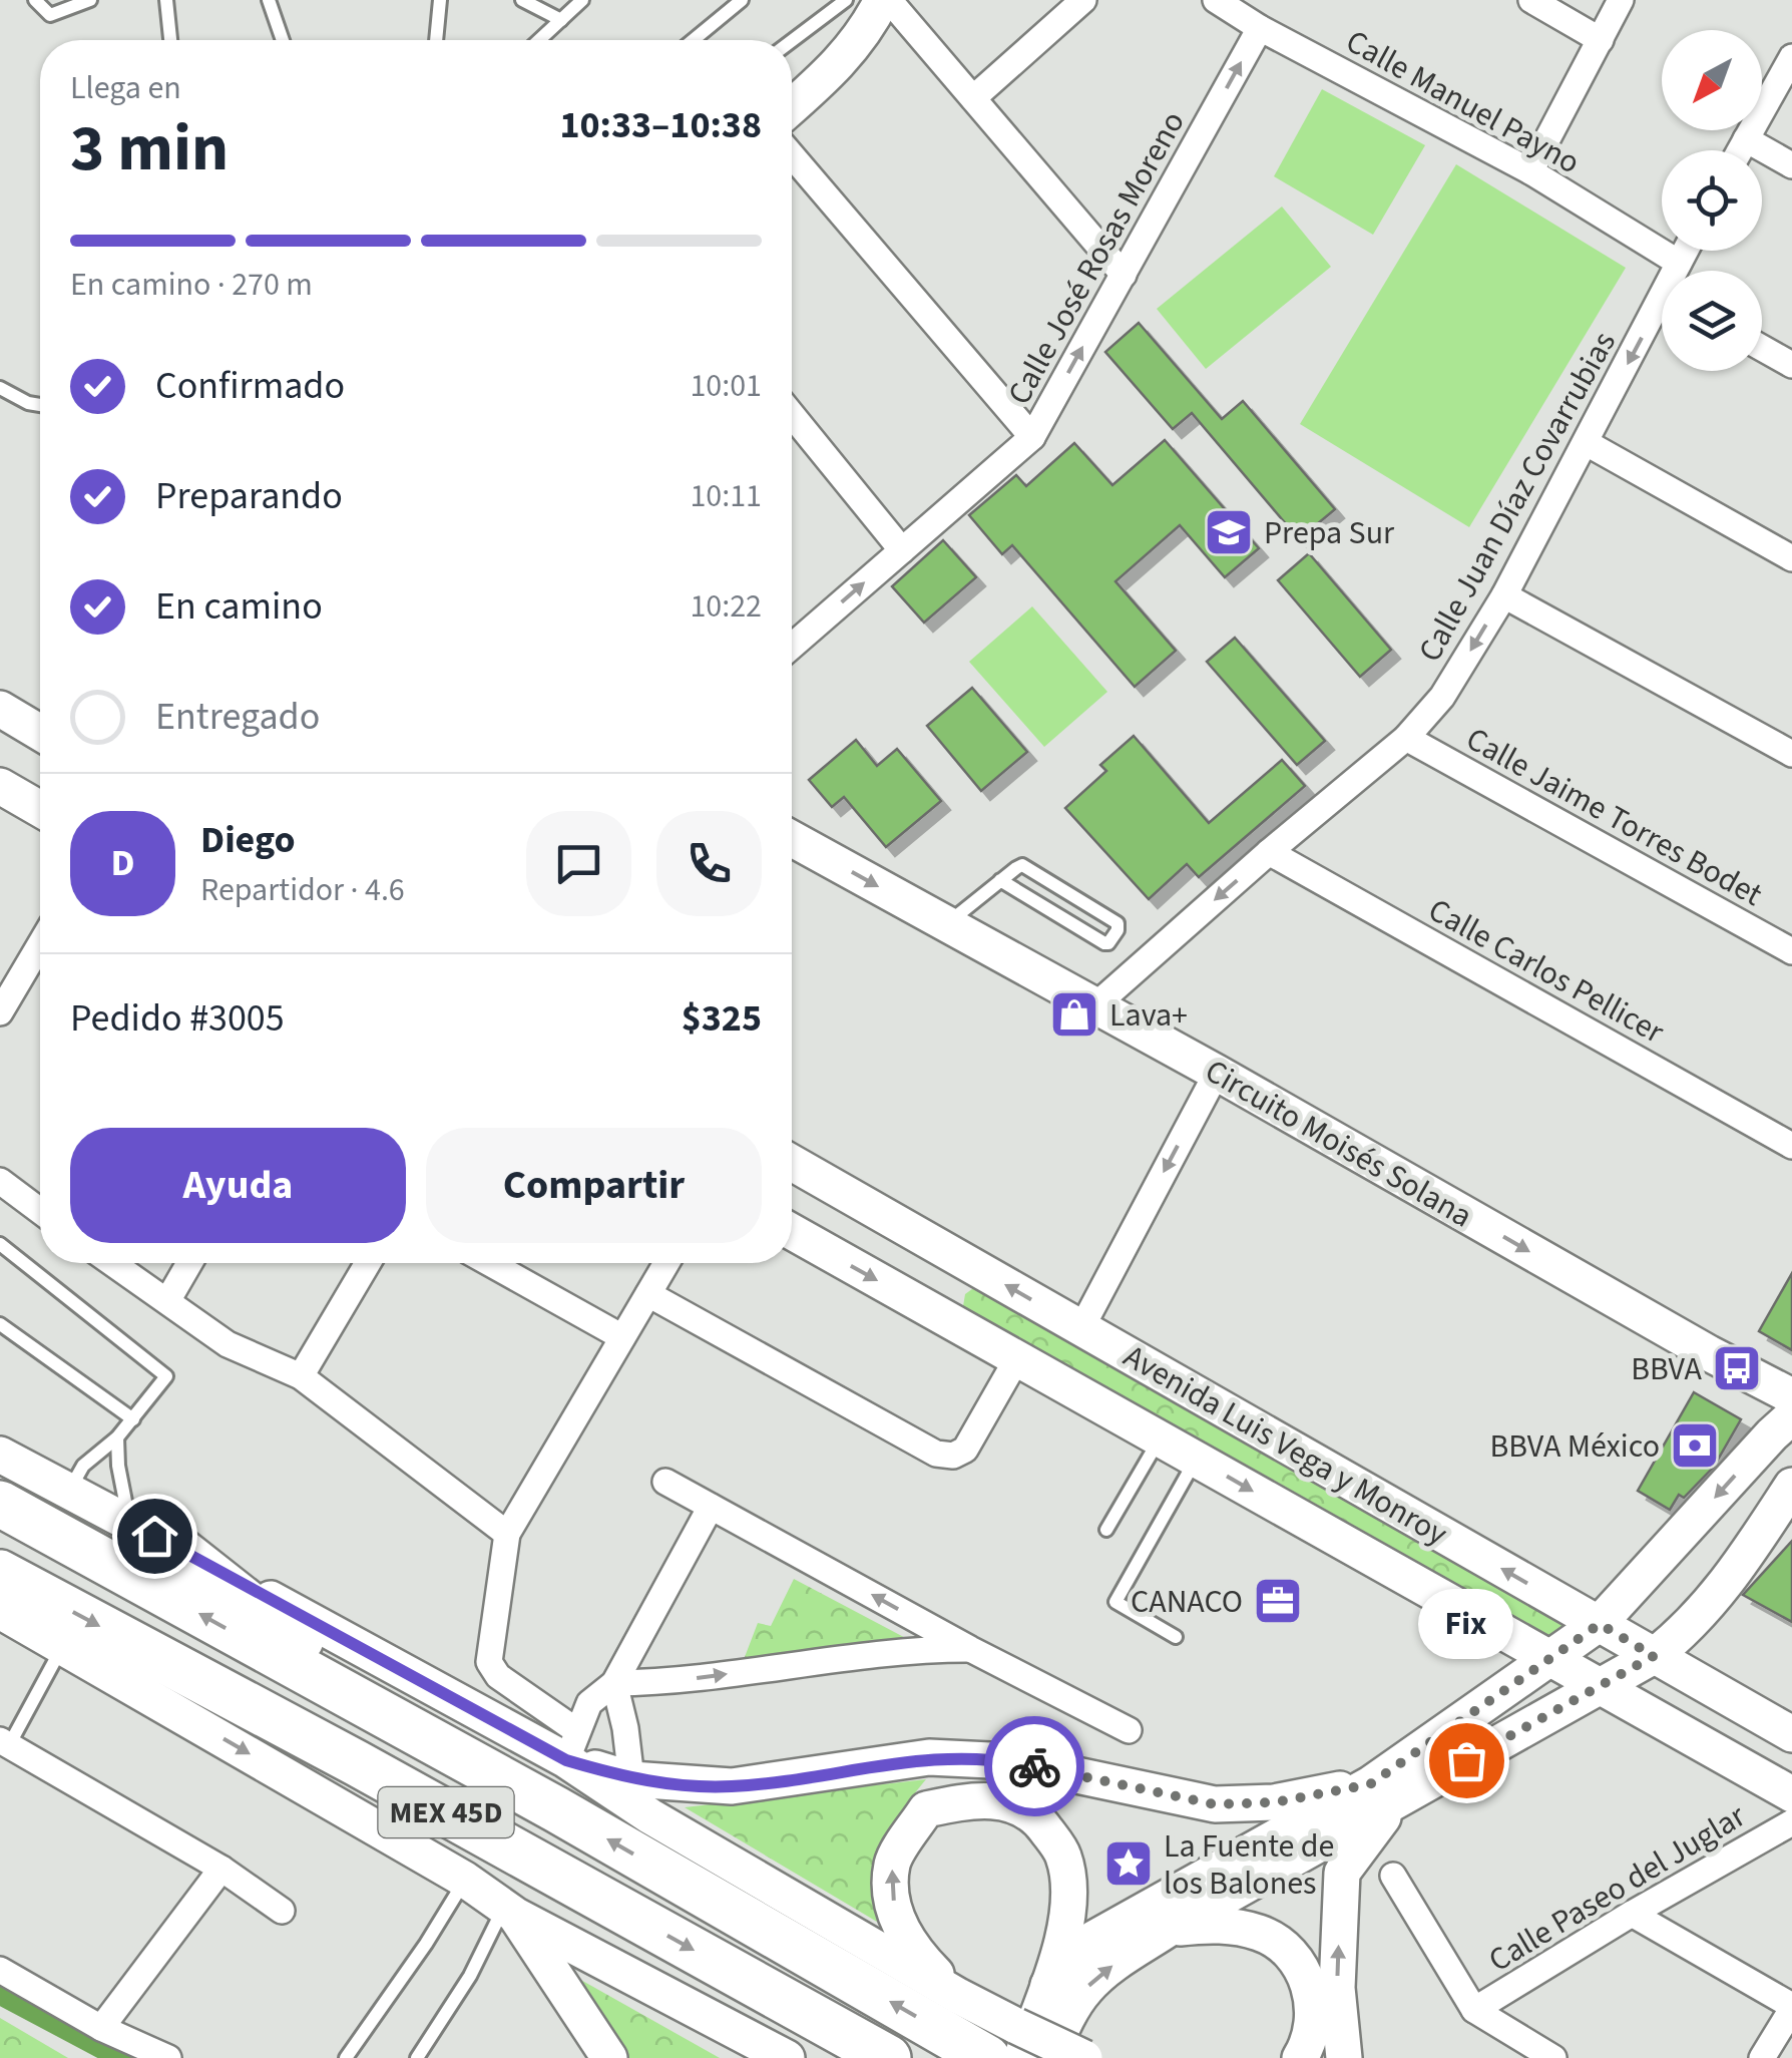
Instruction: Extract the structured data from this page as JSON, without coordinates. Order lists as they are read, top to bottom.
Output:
{
  "streets": {
    "highway": ["MEX 45D"],
    "main road": ["Circuito Moisés Solana", "Avenida Luis Vega y Monroy"],
    "street": [
      "Calle Manuel Payno",
      "Calle José Rosas Moreno",
      "Calle Juan Díaz Covarrubias",
      "Calle Jaime Torres Bodet",
      "Calle Carlos Pellicer",
      "Calle Paseo del Juglar"
    ]
  },
  "crossings": [
    ["Calle Manuel Payno", "Calle José Rosas Moreno"],
    ["Calle Manuel Payno", "Calle Juan Díaz Covarrubias"],
    ["Calle Juan Díaz Covarrubias", "Calle Jaime Torres Bodet"],
    ["Calle Juan Díaz Covarrubias", "Calle Carlos Pellicer"],
    ["Calle Juan Díaz Covarrubias", "Circuito Moisés Solana"]
  ],
  "one_way": ["Calle José Rosas Moreno", "Calle Juan Díaz Covarrubias", "Circuito Moisés Solana"],
  "places": {
    "school or university": ["Prepa Sur"],
    "shop": ["Lava+"],
    "bus stop": ["BBVA"],
    "bank": ["BBVA México"],
    "office": ["CANACO"],
    "other": ["Fix"],
    "place": ["La Fuente de los Balones"]
  },
  "north": "bottom left",
  "page": {
    "heading": ["3 min", "Llega en", "10:33–10:38"],
    "panel": [
      "Diego",
      "Repartidor · 4.6",
      "Pedido #3005",
      "$325"
    ],
    "bar": "En camino · 270 m",
    "list": [
      ["Confirmado", "10:01"],
      ["Preparando", "10:11"],
      ["En camino", "10:22"],
      "Entregado"
    ],
    "round": "D",
    "buttons": ["Ayuda", "Compartir"],
    "bubble": "Fix"
  }
}
